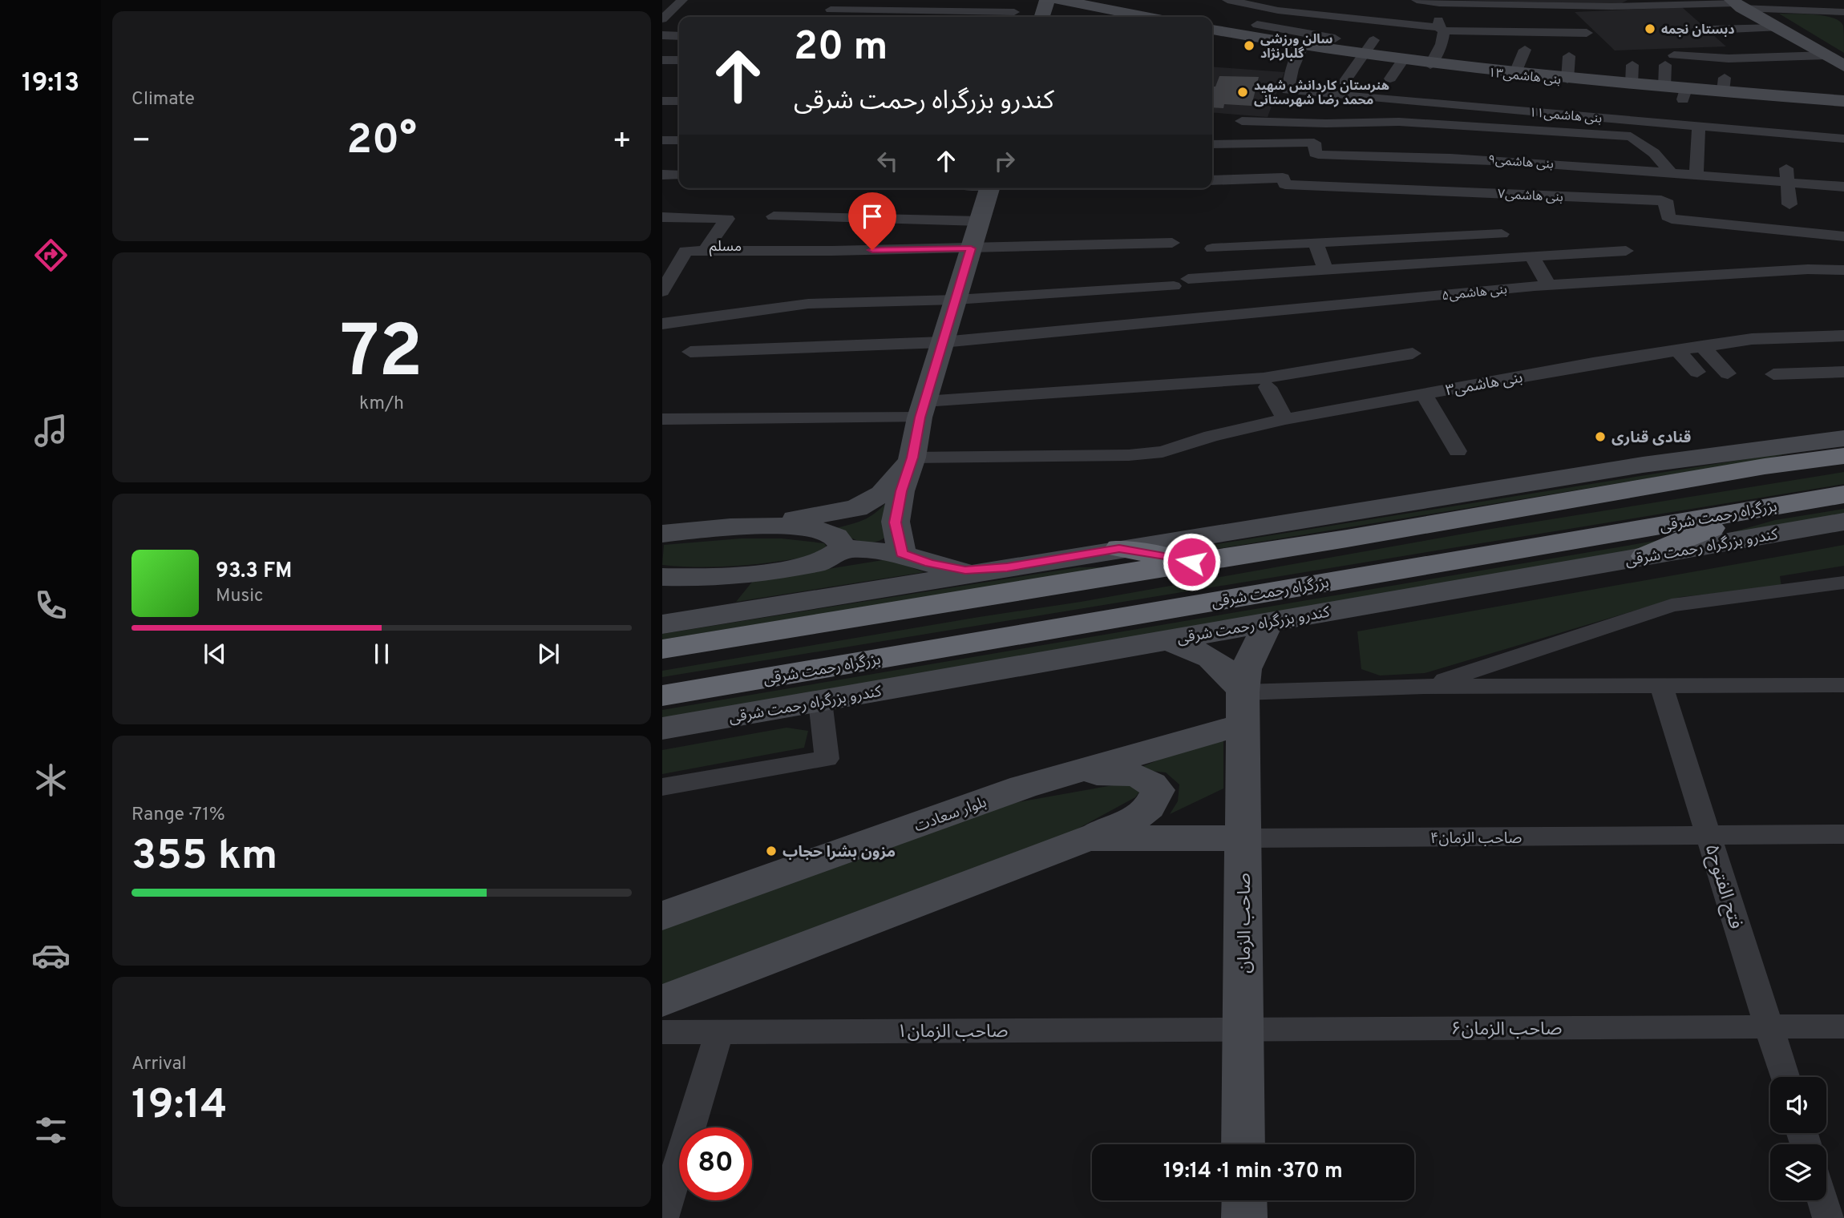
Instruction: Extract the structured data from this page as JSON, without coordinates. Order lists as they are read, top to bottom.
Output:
{
  "streets": {
    "highway": ["بزرگراه رحمت شرقی"],
    "street": [
      "بنی هاشمی۱۳",
      "بنی هاشمی۱۱",
      "بنی هاشمی۹",
      "بنی هاشمی۷",
      "بنی هاشمی۵",
      "بنی هاشمی۳",
      "کندرو بزرگراه رحمت شرقی",
      "بلوار سعادت",
      "صاحب الزمان۴",
      "فتح الفتوح۵",
      "صاحب الزمان",
      "صاحب الزمان۶",
      "صاحب الزمان۱"
    ]
  },
  "crossings": [
    ["بنی هاشمی۱۳", "بنی هاشمی۱۱"],
    ["کندرو بزرگراه رحمت شرقی", "صاحب الزمان"],
    ["بلوار سعادت", "صاحب الزمان"],
    ["صاحب الزمان۴", "فتح الفتوح۵"],
    ["صاحب الزمان۴", "صاحب الزمان"],
    ["فتح الفتوح۵", "صاحب الزمان۶"],
    ["صاحب الزمان", "صاحب الزمان۶"],
    ["صاحب الزمان", "صاحب الزمان۱"],
    ["صاحب الزمان۶", "صاحب الزمان۱"]
  ],
  "districts": ["مسلم"],
  "places": [
    "دبستان نجمه",
    "سالن ورزشی گلبارنژاد",
    "هنرستان کاردانش شهید محمد رضا شهرستانی",
    "قنادی قناری",
    "مزون بشرا حجاب"
  ],
  "page": {
    "tabs": "19:13",
    "tile": [
      "Climate",
      ["72", "km/h"],
      ["Range · 71%", "355 km"],
      ["Arrival", "19:14"]
    ],
    "turn": ["20 m", "کندرو بزرگراه رحمت شرقی"],
    "heat": ["−", "20°", "+"],
    "song": ["93.3 FM", "Music"],
    "limit": "80",
    "trip": "19:14 · 1 min · 370 m"
  }
}
